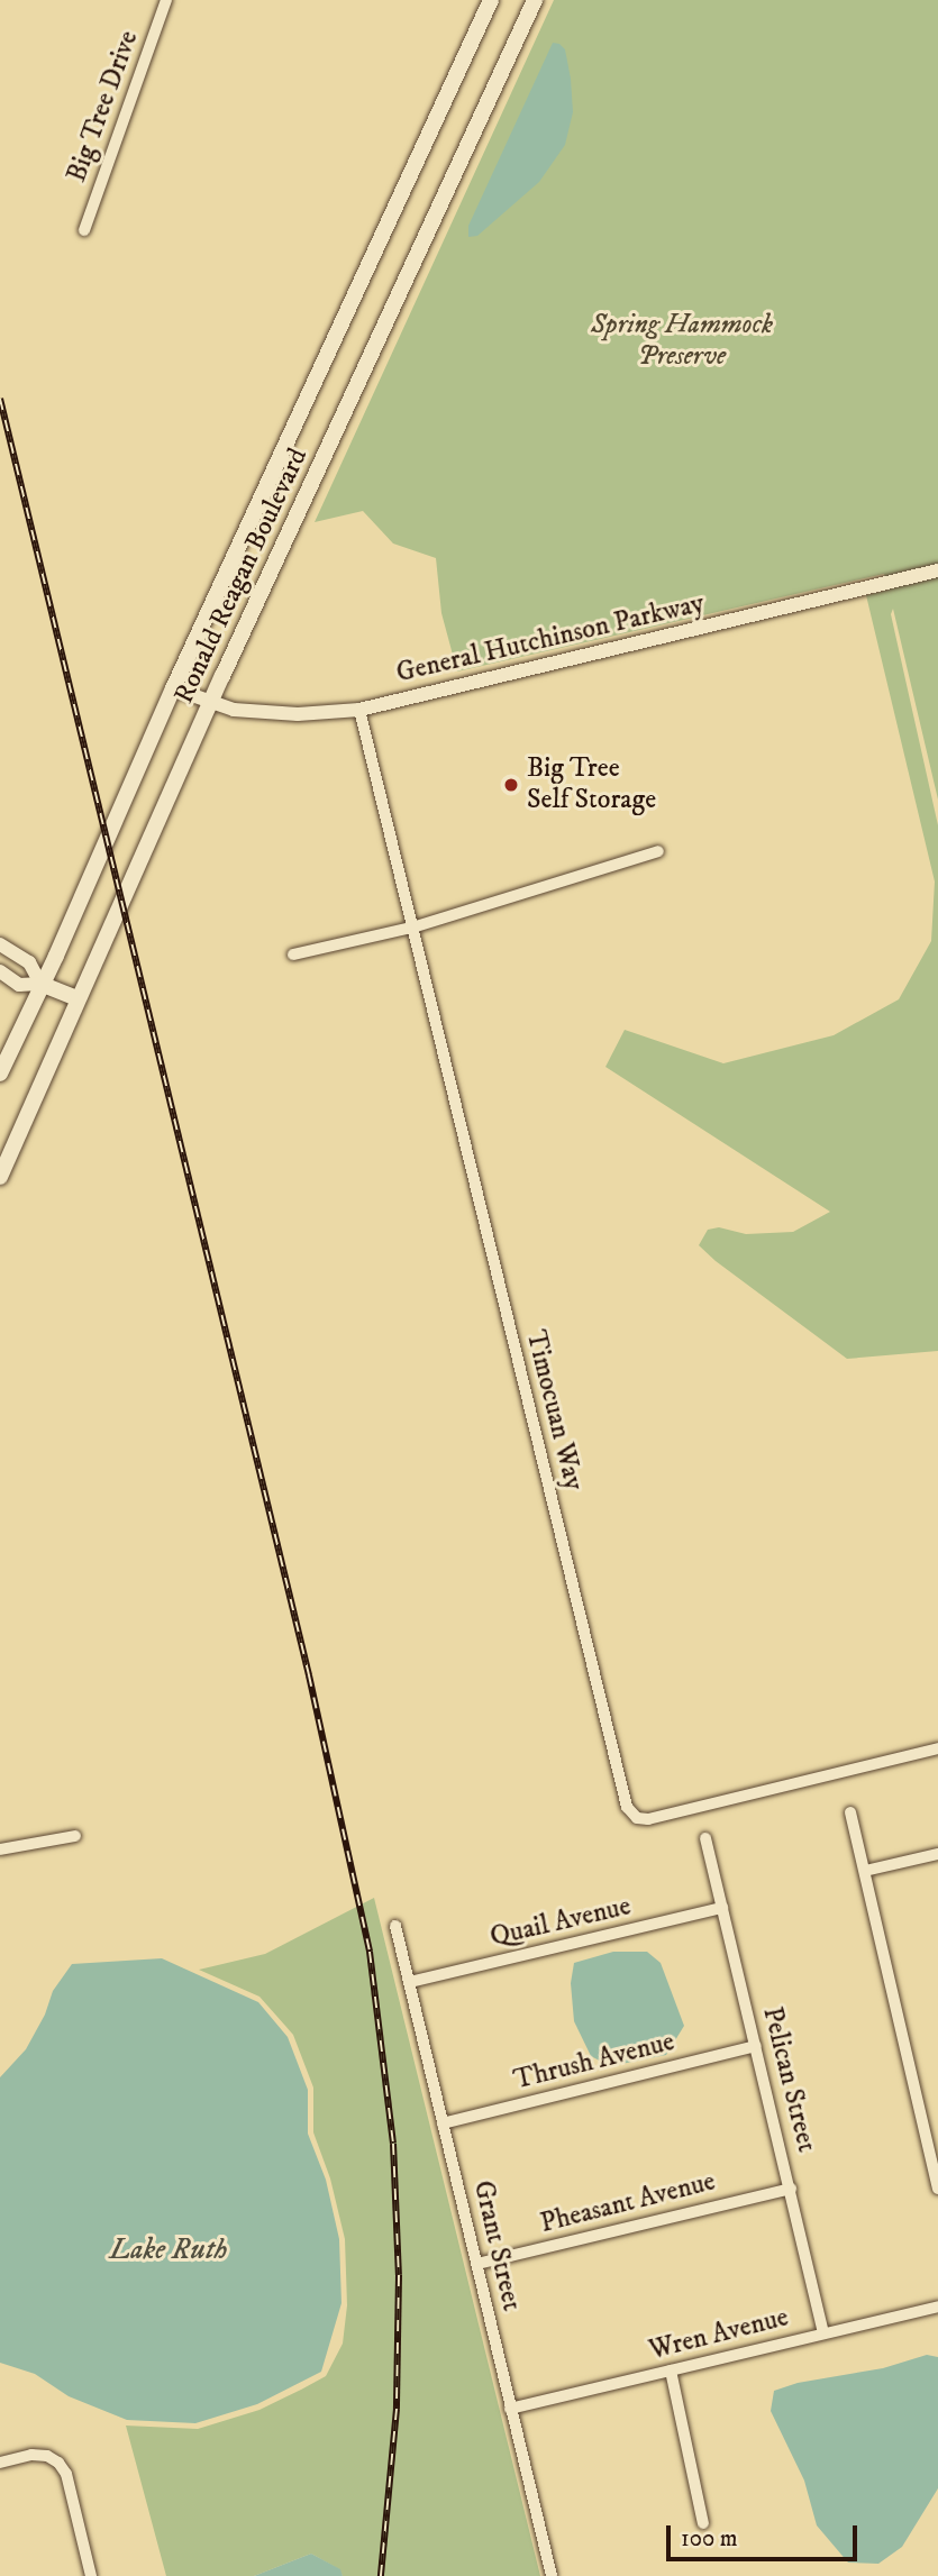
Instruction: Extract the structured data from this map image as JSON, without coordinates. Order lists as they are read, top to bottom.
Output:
{
  "streets": {
    "main road": ["Ronald Reagan Boulevard"],
    "street": [
      "Big Tree Drive",
      "General Hutchinson Parkway",
      "Timocuan Way",
      "Quail Avenue",
      "Thrush Avenue",
      "Pelican Street",
      "Pheasant Avenue",
      "Grant Street",
      "Wren Avenue"
    ]
  },
  "crossings": [
    ["Ronald Reagan Boulevard", "General Hutchinson Parkway"],
    ["General Hutchinson Parkway", "Timocuan Way"],
    ["Quail Avenue", "Pelican Street"],
    ["Quail Avenue", "Grant Street"],
    ["Thrush Avenue", "Pelican Street"],
    ["Thrush Avenue", "Grant Street"],
    ["Pelican Street", "Pheasant Avenue"],
    ["Pelican Street", "Wren Avenue"],
    ["Pheasant Avenue", "Grant Street"],
    ["Grant Street", "Wren Avenue"]
  ],
  "water": ["Lake Ruth"],
  "parks": ["Spring Hammock Preserve"],
  "places": ["Big Tree Self Storage"],
  "scale_bar": "100 m"
}
